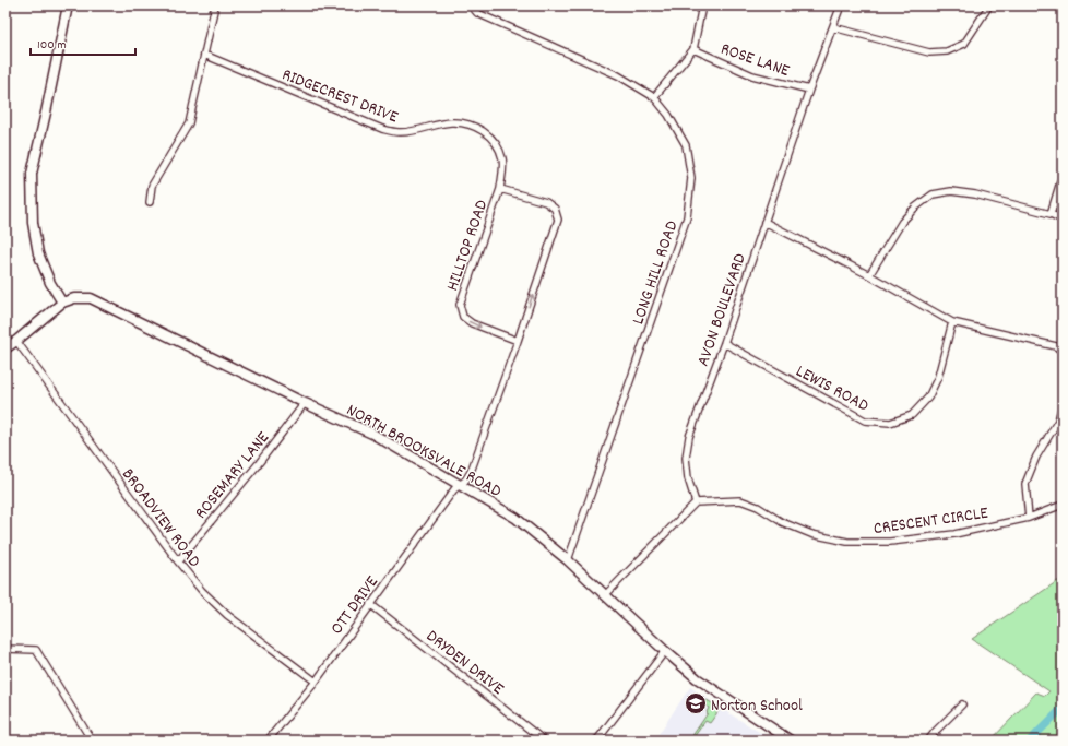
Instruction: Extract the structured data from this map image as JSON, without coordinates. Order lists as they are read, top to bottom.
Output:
{
  "streets": {
    "main road": ["NORTH BROOKSVALE ROAD"],
    "street": [
      "ROSE LANE",
      "RIDGECREST DRIVE",
      "HILLTOP ROAD",
      "LONG HILL ROAD",
      "AVON BOULEVARD",
      "LEWIS ROAD",
      "ROSEMARY LANE",
      "BROADVIEW ROAD",
      "CRESCENT CIRCLE",
      "OTT DRIVE",
      "DRYDEN DRIVE"
    ]
  },
  "crossings": [
    ["ROSE LANE", "AVON BOULEVARD"],
    ["RIDGECREST DRIVE", "HILLTOP ROAD"],
    ["HILLTOP ROAD", "NORTH BROOKSVALE ROAD"],
    ["HILLTOP ROAD", "OTT DRIVE"],
    ["LONG HILL ROAD", "NORTH BROOKSVALE ROAD"],
    ["AVON BOULEVARD", "LEWIS ROAD"],
    ["AVON BOULEVARD", "CRESCENT CIRCLE"],
    ["NORTH BROOKSVALE ROAD", "ROSEMARY LANE"],
    ["NORTH BROOKSVALE ROAD", "BROADVIEW ROAD"],
    ["NORTH BROOKSVALE ROAD", "OTT DRIVE"],
    ["ROSEMARY LANE", "BROADVIEW ROAD"],
    ["BROADVIEW ROAD", "OTT DRIVE"],
    ["OTT DRIVE", "DRYDEN DRIVE"]
  ],
  "places": {
    "school or university": ["Norton School"]
  },
  "scale_bar": "100 m"
}
